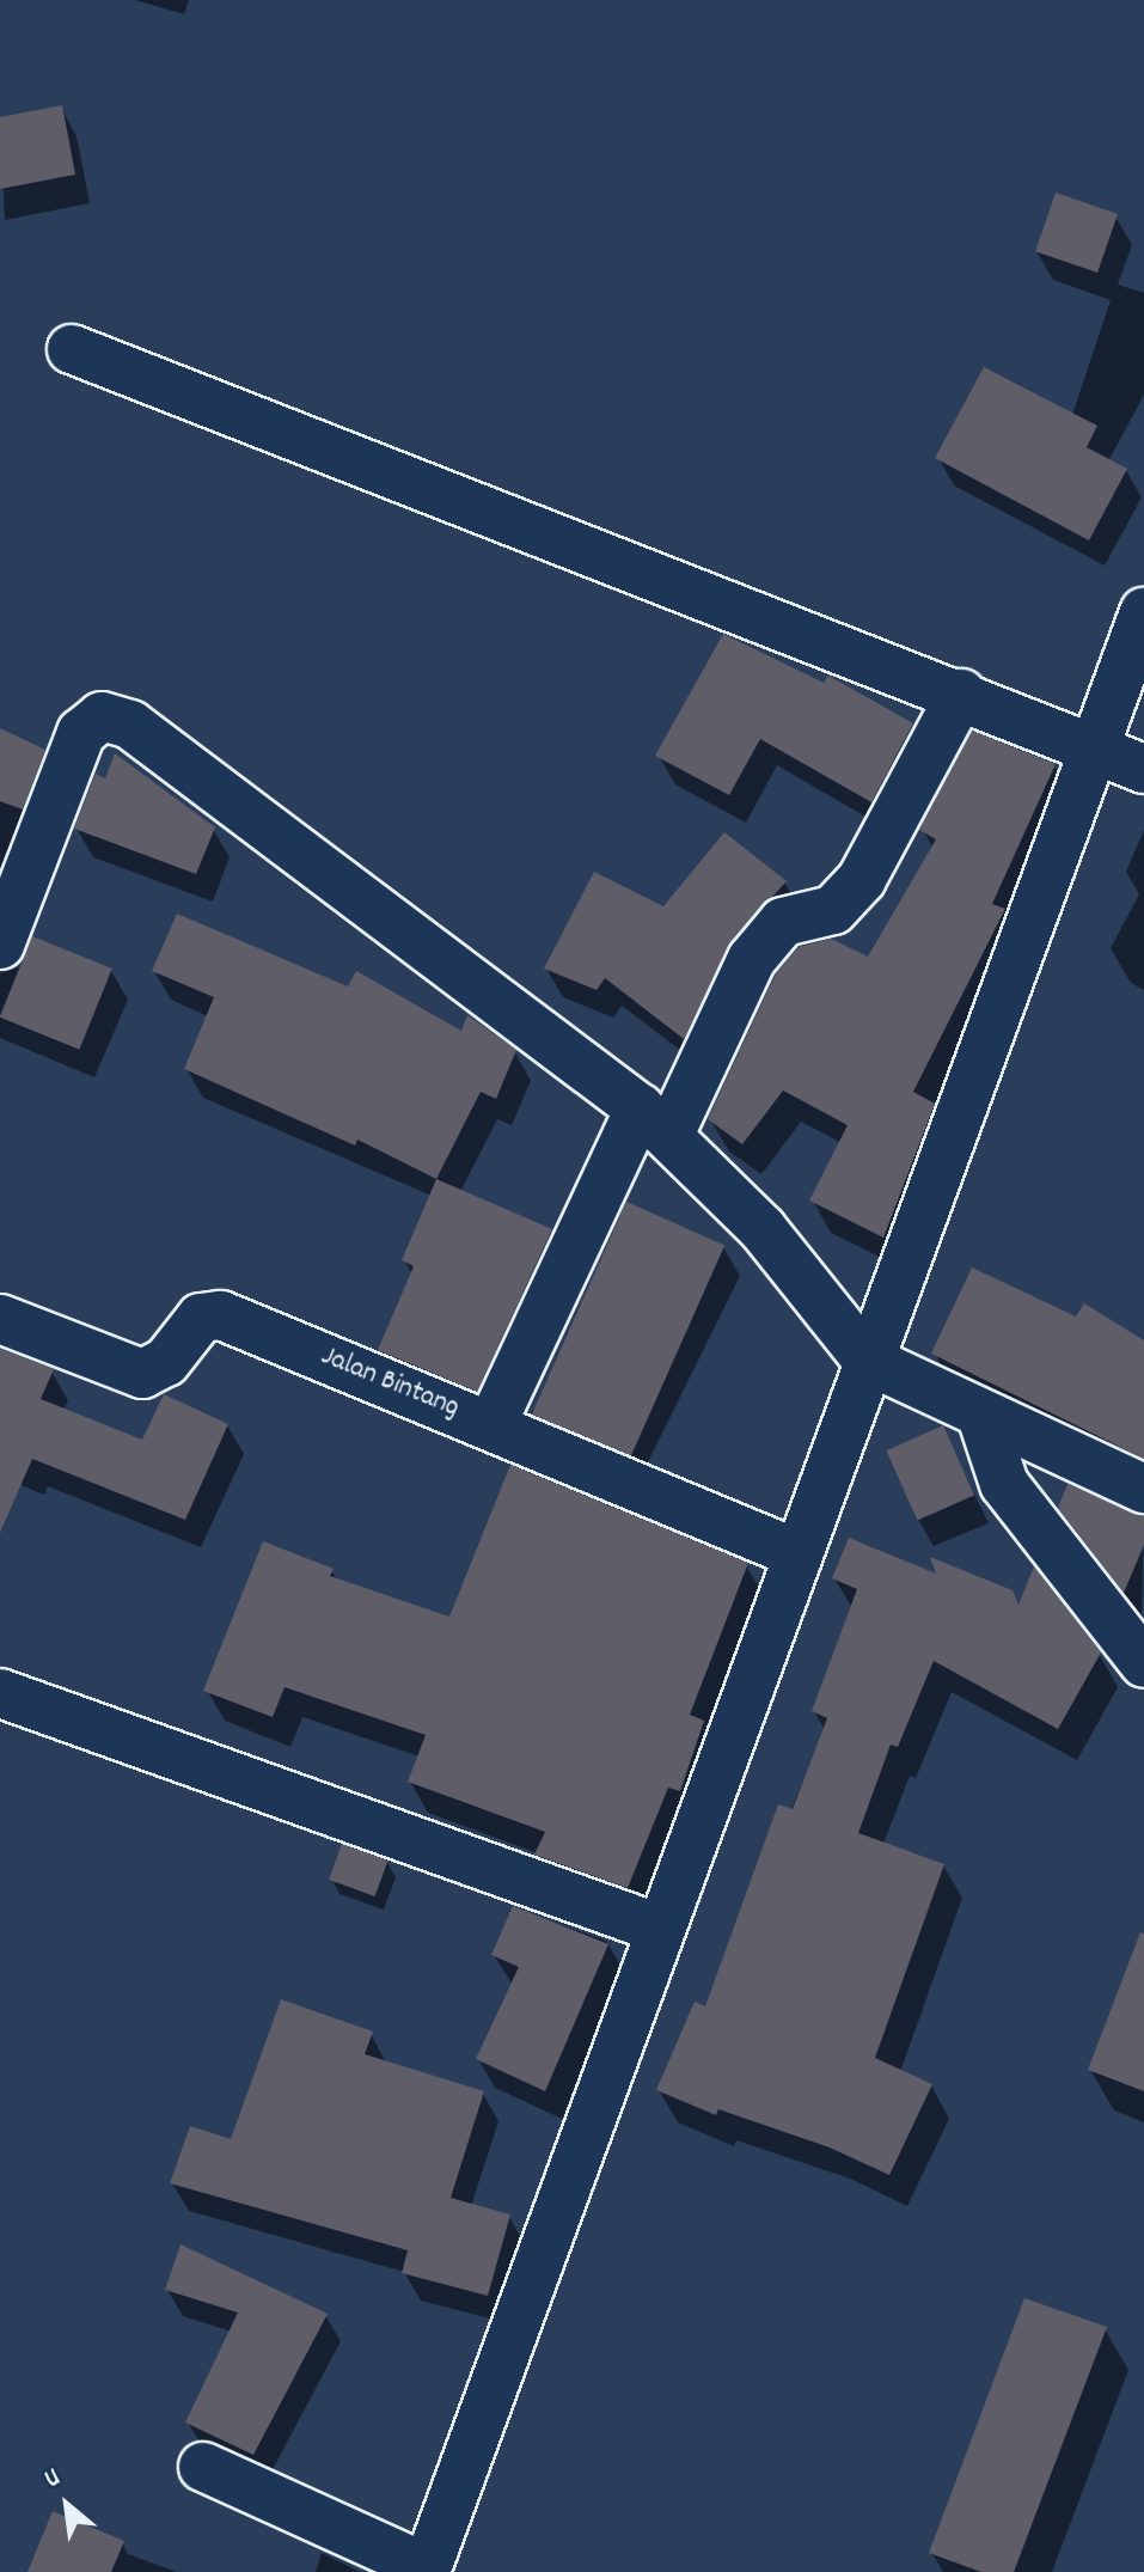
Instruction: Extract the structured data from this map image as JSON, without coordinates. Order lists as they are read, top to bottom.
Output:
{
  "streets": {
    "street": ["Jalan Bintang"]
  },
  "north": "top left"
}
